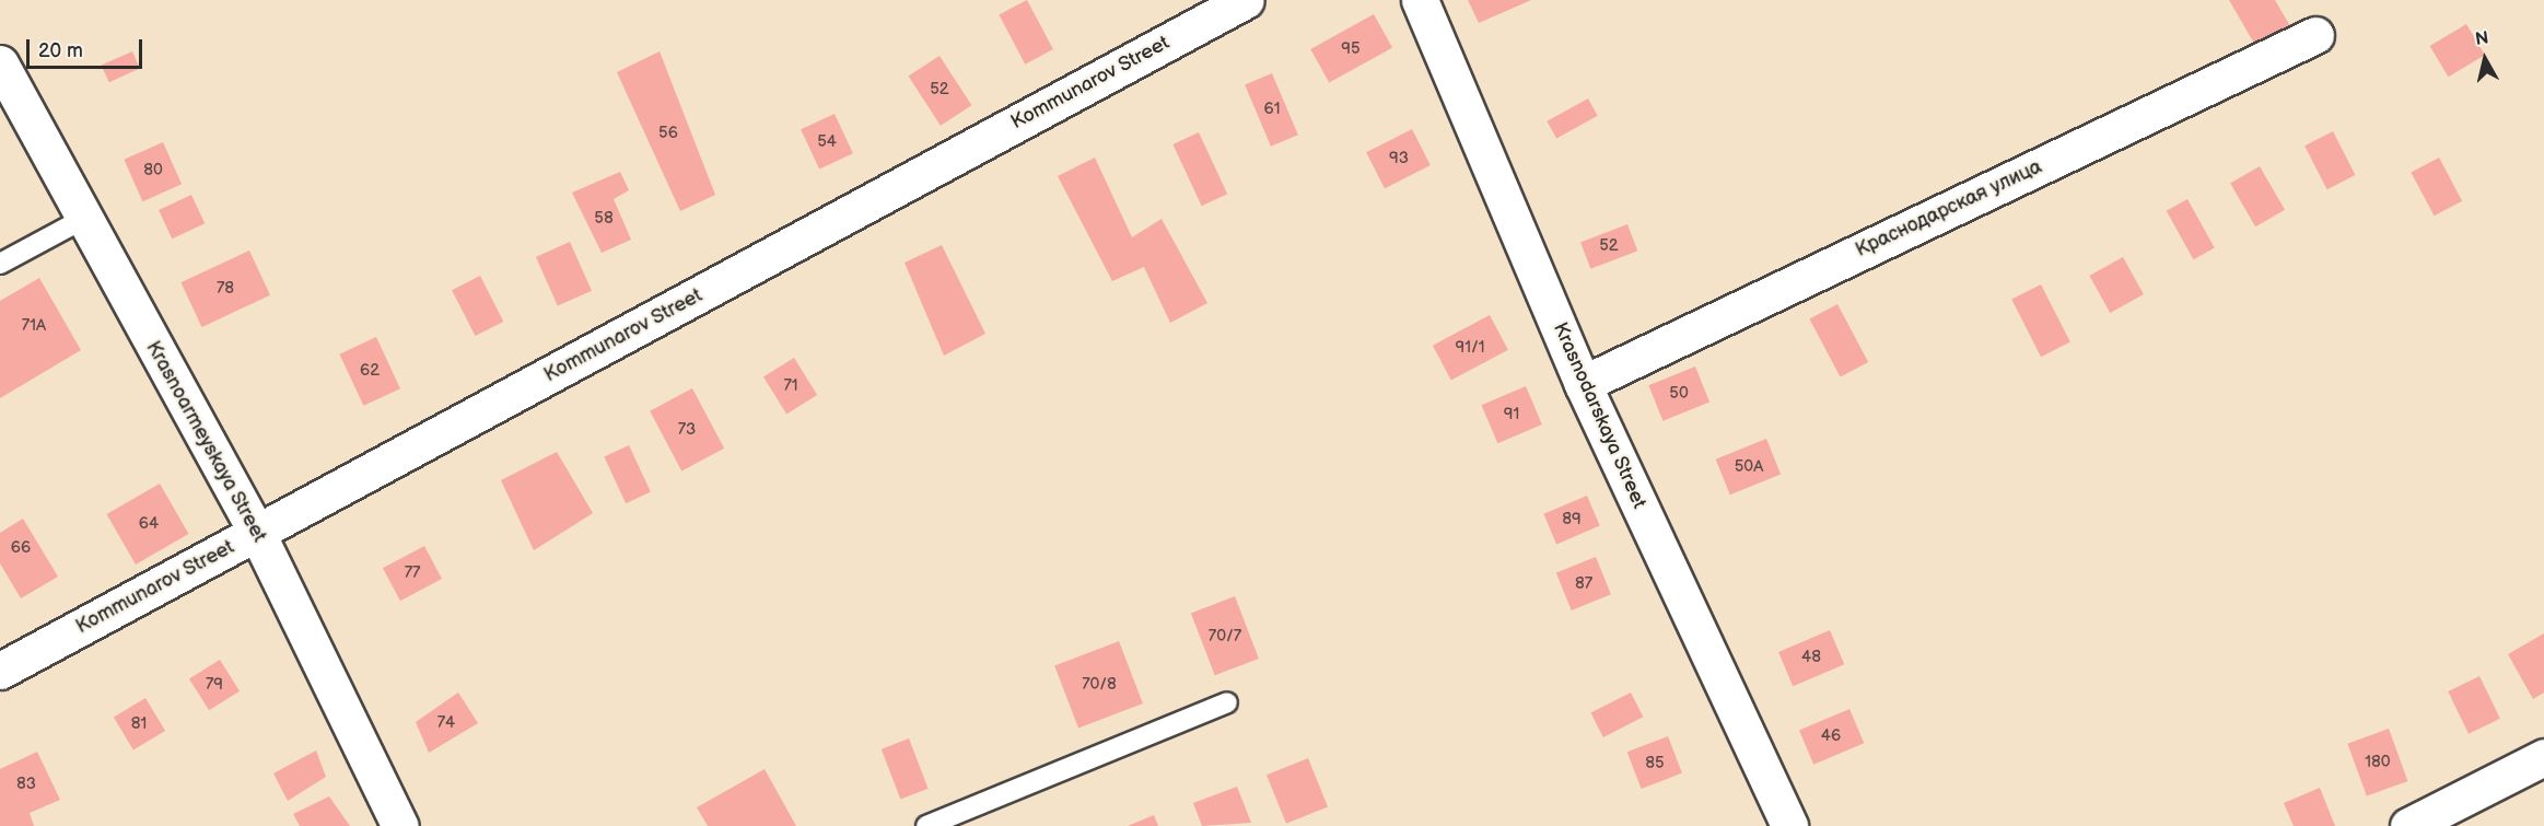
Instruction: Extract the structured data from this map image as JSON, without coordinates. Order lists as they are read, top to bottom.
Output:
{
  "streets": {
    "street": [
      "Kommunarov Street",
      "Краснодарская улица",
      "Krasnodarskaya Street",
      "Krasnoarmeyskaya Street"
    ]
  },
  "crossings": [
    ["Kommunarov Street", "Krasnoarmeyskaya Street"],
    ["Краснодарская улица", "Krasnodarskaya Street"]
  ],
  "house_numbers": [
    "95",
    "52",
    "61",
    "56",
    "54",
    "93",
    "80",
    "58",
    "52",
    "78",
    "71А",
    "91/1",
    "62",
    "71",
    "50",
    "91",
    "73",
    "50А",
    "89",
    "64",
    "66",
    "77",
    "87",
    "70/7",
    "48",
    "79",
    "70/8",
    "74",
    "81",
    "46",
    "180",
    "85",
    "83"
  ],
  "scale_bar": "20 m",
  "north": "top"
}
